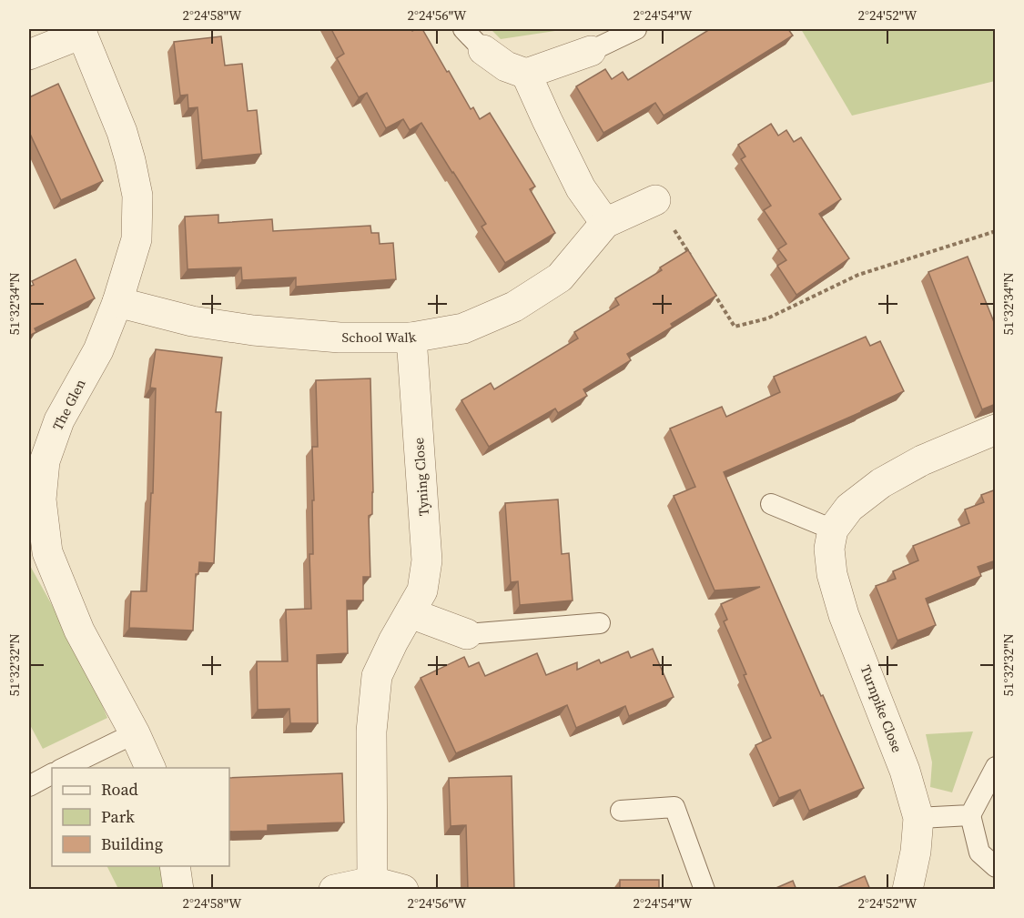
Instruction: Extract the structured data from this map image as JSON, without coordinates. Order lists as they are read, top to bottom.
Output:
{
  "streets": {
    "street": [
      "School Walk",
      "The Glen",
      "Tyning Close",
      "Turnpike Close"
    ]
  },
  "crossings": [
    ["School Walk", "The Glen"],
    ["School Walk", "Tyning Close"]
  ],
  "legend": ["Road", "Park", "Building"],
  "coordinates": [
    "2°24'58\"W",
    "2°24'56\"W",
    "2°24'54\"W",
    "2°24'52\"W",
    "51°32'34\"N",
    "51°32'32\"N"
  ]
}
